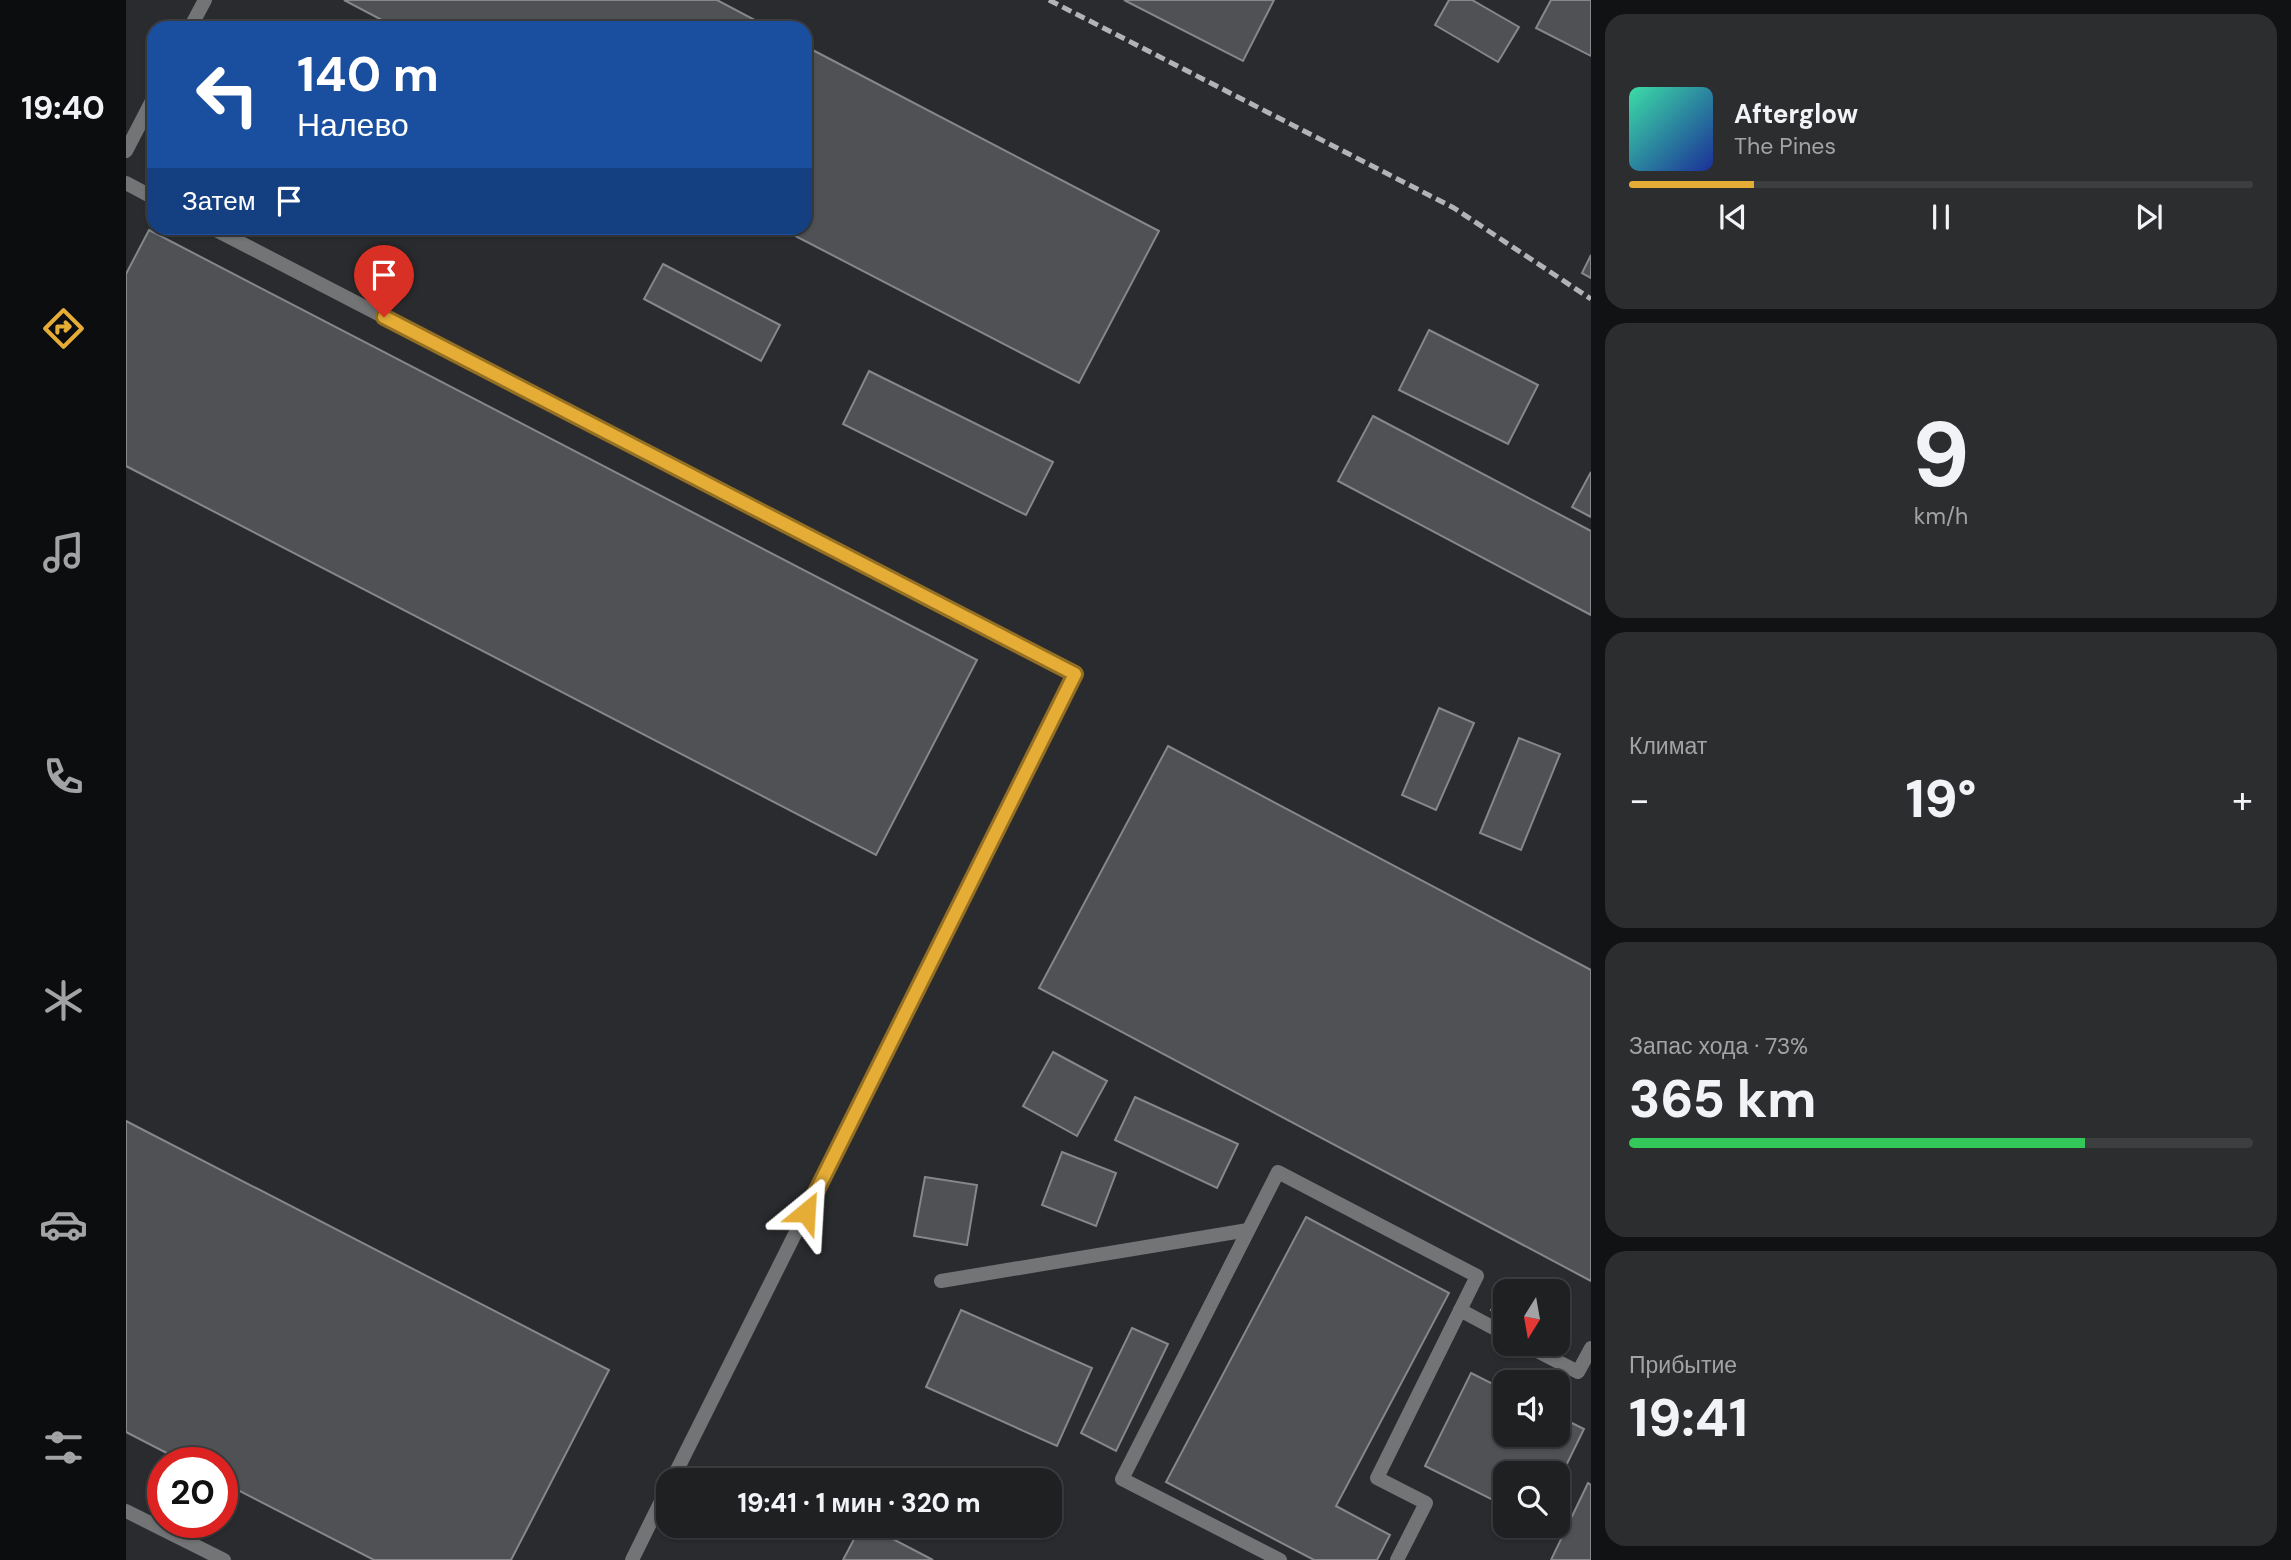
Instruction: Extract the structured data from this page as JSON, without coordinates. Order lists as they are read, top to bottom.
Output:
{
  "north": "bottom",
  "page": {
    "tabs": "19:40",
    "turn": ["140 m", "Налево"],
    "song": ["Afterglow", "The Pines"],
    "then": "Затем",
    "tile": [
      ["9", "km/h"],
      "Климат",
      ["Запас хода · 73%", "365 km"],
      ["Прибытие", "19:41"]
    ],
    "heat": ["−", "19°", "+"],
    "limit": "20",
    "trip": "19:41 · 1 мин · 320 m"
  }
}
